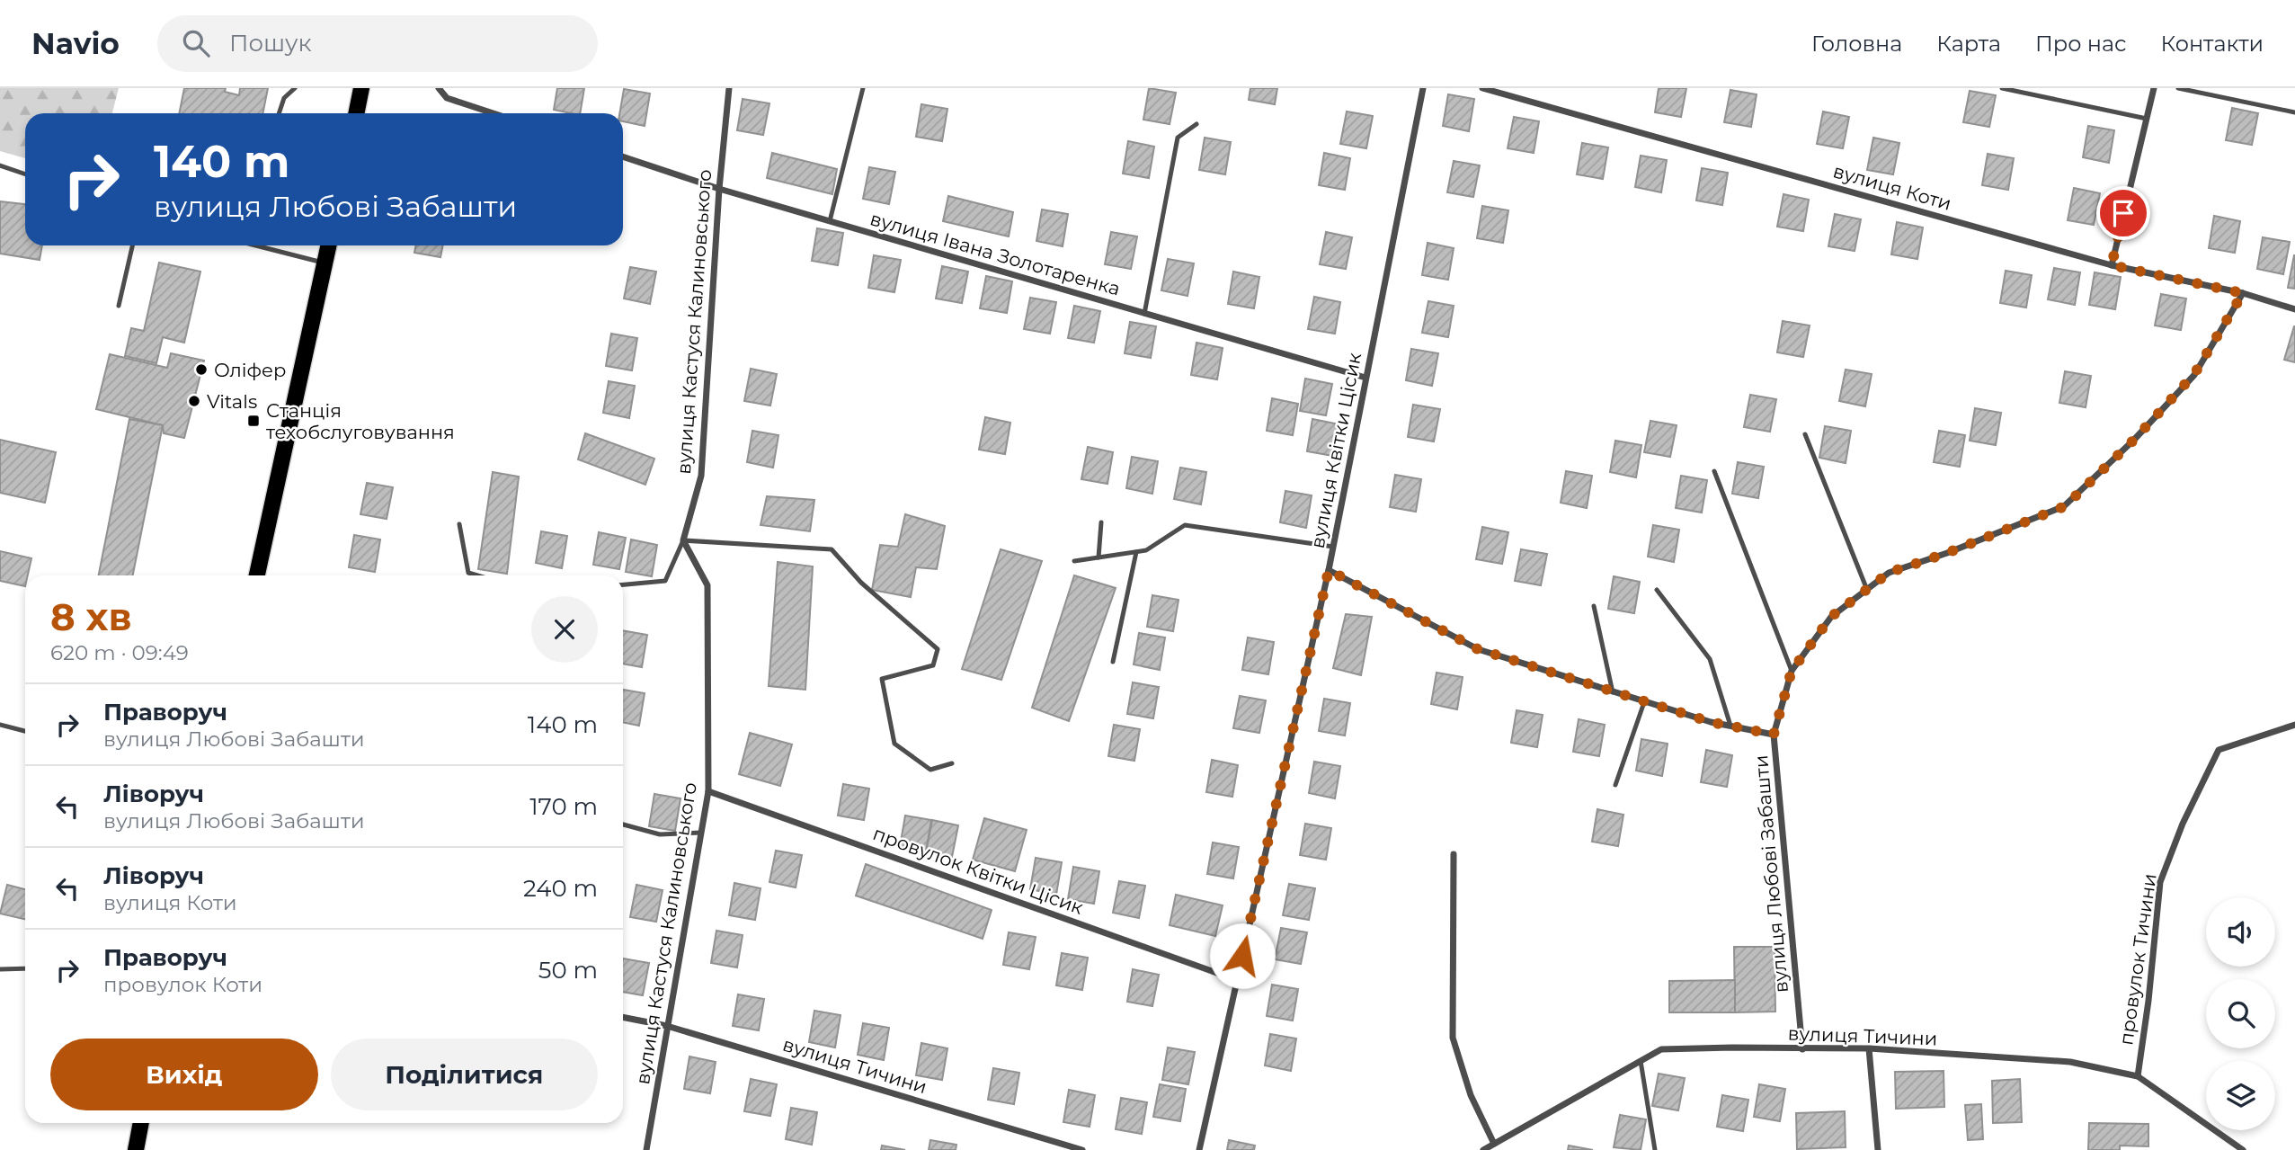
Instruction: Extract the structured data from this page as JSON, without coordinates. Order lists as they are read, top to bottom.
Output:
{
  "streets": {
    "street": [
      "вулиця Коти",
      "вулиця Івана Золотаренка",
      "вулиця Кастуся Калиновського",
      "вулиця Квітки Цісик",
      "провулок Квітки Цісик",
      "вулиця Любові Забашти",
      "провулок Тичини",
      "вулиця Тичини"
    ]
  },
  "crossings": [
    ["вулиця Коти", "вулиця Любові Забашти"],
    ["вулиця Івана Золотаренка", "вулиця Кастуся Калиновського"],
    ["вулиця Івана Золотаренка", "вулиця Квітки Цісик"],
    ["вулиця Кастуся Калиновського", "провулок Квітки Цісик"],
    ["вулиця Кастуся Калиновського", "вулиця Тичини"],
    ["вулиця Квітки Цісик", "провулок Квітки Цісик"],
    ["вулиця Квітки Цісик", "вулиця Любові Забашти"],
    ["вулиця Любові Забашти", "вулиця Тичини"],
    ["провулок Тичини", "вулиця Тичини"]
  ],
  "places": {
    "other": ["Оліфер", "Vitals"],
    "transit": ["Станція техобслуговування"]
  },
  "page": {
    "header": "Navio",
    "search": "Пошук",
    "nav": [
      "Головна",
      "Карта",
      "Про нас",
      "Контакти"
    ],
    "turn": ["140 m", "вулиця Любові Забашти"],
    "heading": ["8 хв", "620 m · 09:49"],
    "list": [
      {
        "name": "Праворуч",
        "note": "вулиця Любові Забашти",
        "value": "140 m"
      },
      {
        "name": "Ліворуч",
        "note": "вулиця Любові Забашти",
        "value": "170 m"
      },
      {
        "name": "Ліворуч",
        "note": "вулиця Коти",
        "value": "240 m"
      },
      {
        "name": "Праворуч",
        "note": "провулок Коти",
        "value": "50 m"
      }
    ],
    "buttons": ["Вихід", "Поділитися"]
  }
}
